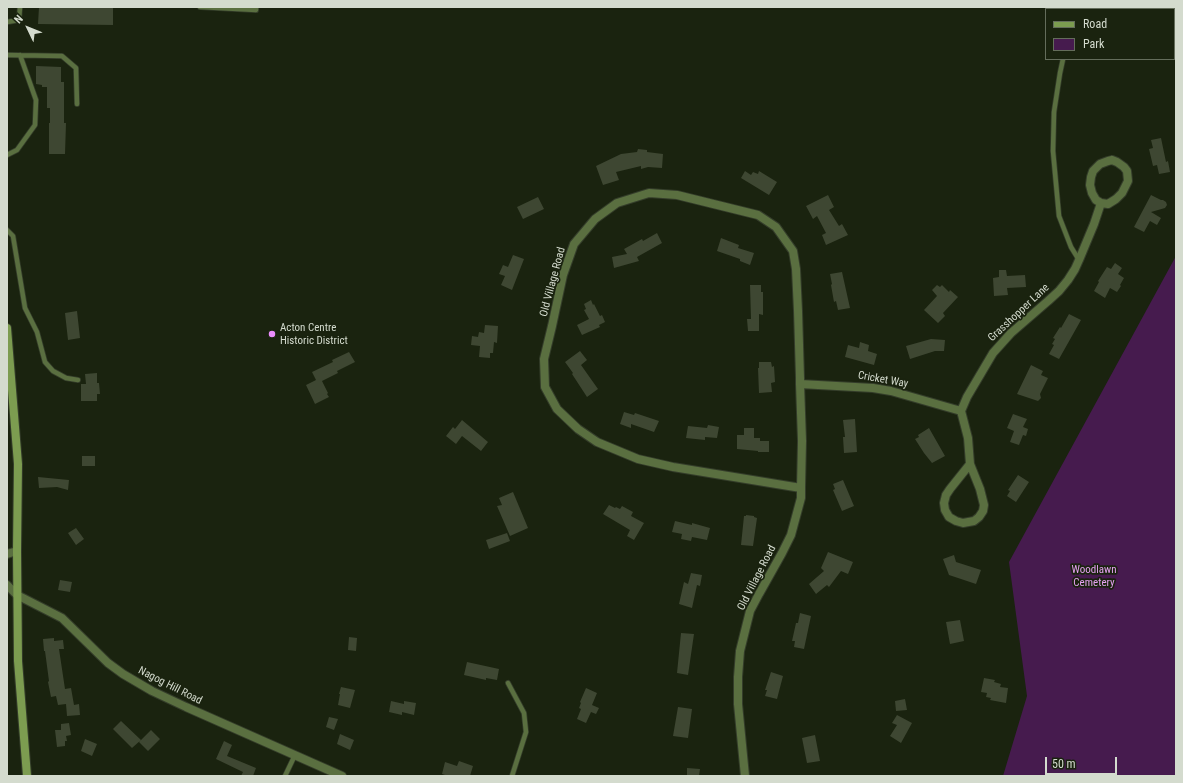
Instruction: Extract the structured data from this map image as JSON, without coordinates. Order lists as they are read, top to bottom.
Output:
{
  "streets": {
    "street": [
      "Old Village Road",
      "Grasshopper Lane",
      "Cricket Way",
      "Nagog Hill Road"
    ]
  },
  "crossings": [
    ["Old Village Road", "Cricket Way"],
    ["Grasshopper Lane", "Cricket Way"]
  ],
  "parks": ["Woodlawn Cemetery"],
  "places": ["Acton Centre Historic District"],
  "legend": ["Road", "Park"],
  "scale_bar": "50 m",
  "north": "top left"
}
